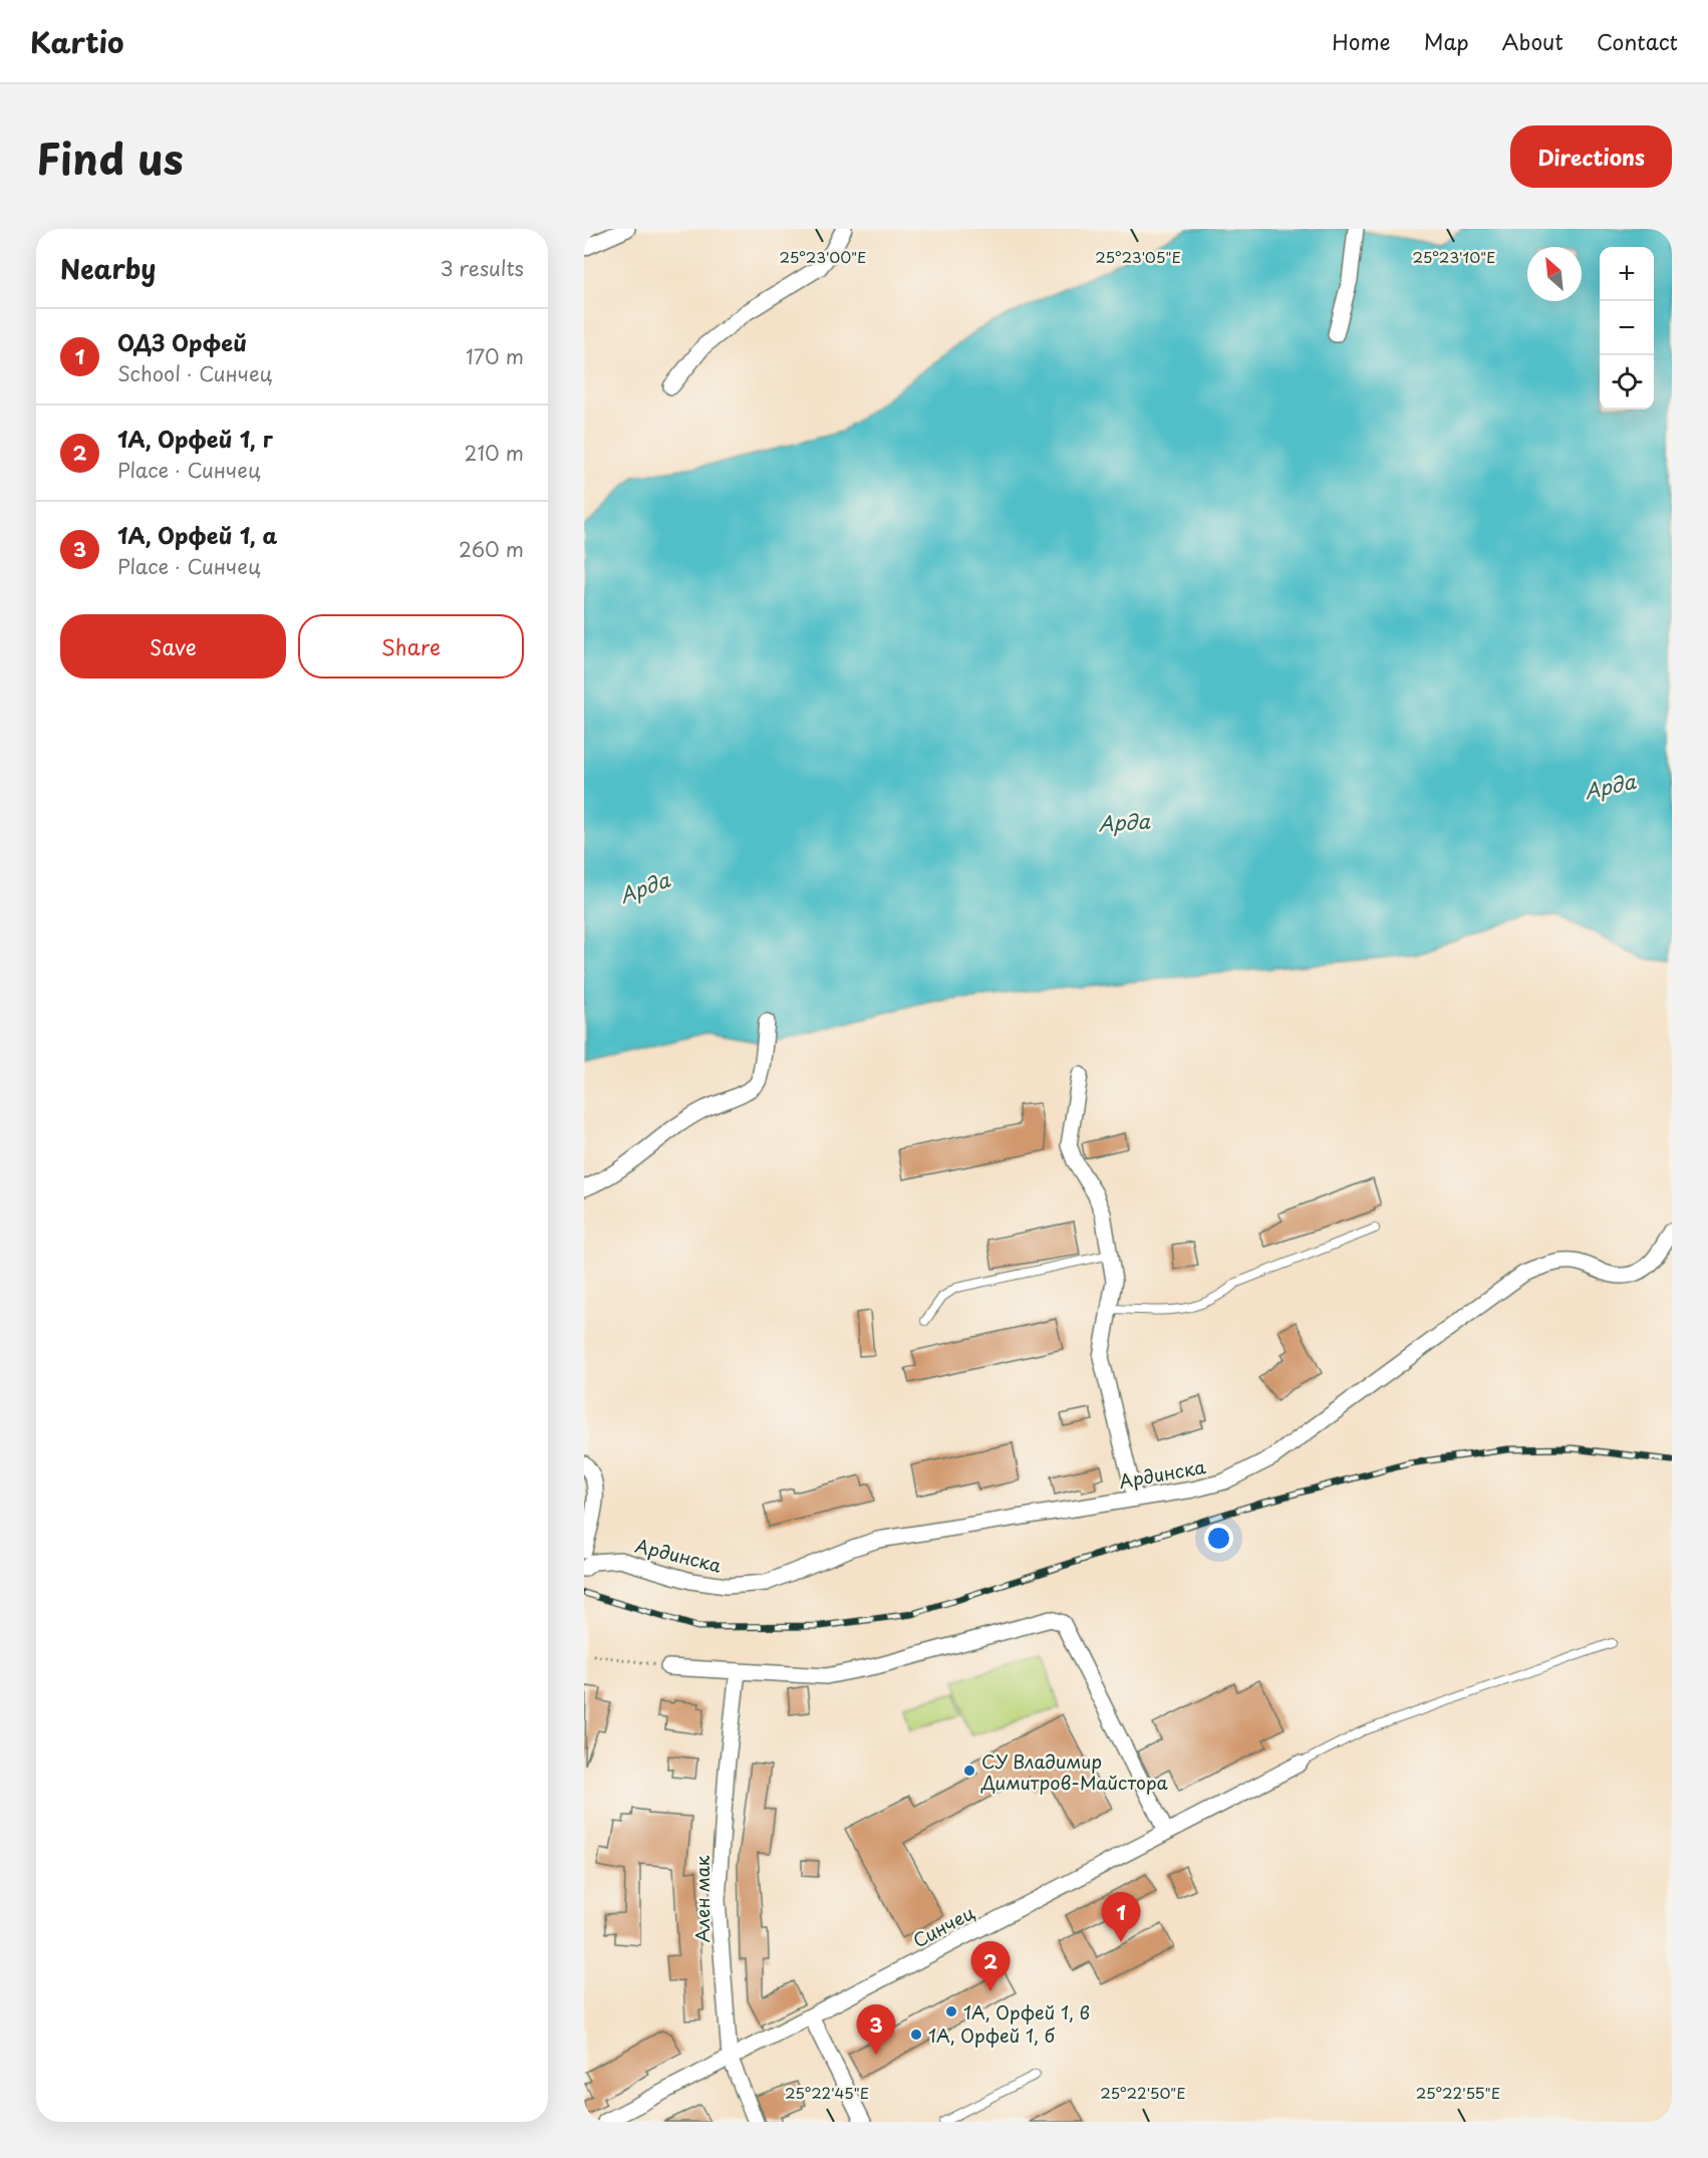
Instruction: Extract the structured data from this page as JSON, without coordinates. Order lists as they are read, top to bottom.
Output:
{
  "streets": {
    "street": ["Ардинска", "Ален мак", "Синчец"]
  },
  "crossings": [
    ["Ален мак", "Синчец"]
  ],
  "water": ["Арда"],
  "places": ["СУ Владимир Димитров-Майстора", "1А, Орфей 1, в", "1А, Орфей 1, б"],
  "north": "top left",
  "page": {
    "header": "Kartio",
    "nav": [
      "Home",
      "Map",
      "About",
      "Contact"
    ],
    "title": "Find us",
    "buttons": [
      "Directions",
      ["Save", "Share"]
    ],
    "heading": ["Nearby", "3 results"],
    "map_buttons": ["+", "−"],
    "list": [
      {
        "mark": "1",
        "name": "ОДЗ Орфей",
        "note": "School · Синчец",
        "value": "170 m"
      },
      {
        "mark": "2",
        "name": "1А, Орфей 1, г",
        "note": "Place · Синчец",
        "value": "210 m"
      },
      {
        "mark": "3",
        "name": "1А, Орфей 1, а",
        "note": "Place · Синчец",
        "value": "260 m"
      }
    ],
    "pins": ["1", "2", "3"]
  },
  "coordinates": [
    "25°23'00\"E",
    "25°23'05\"E",
    "25°23'10\"E",
    "25°22'45\"E",
    "25°22'50\"E",
    "25°22'55\"E"
  ]
}
